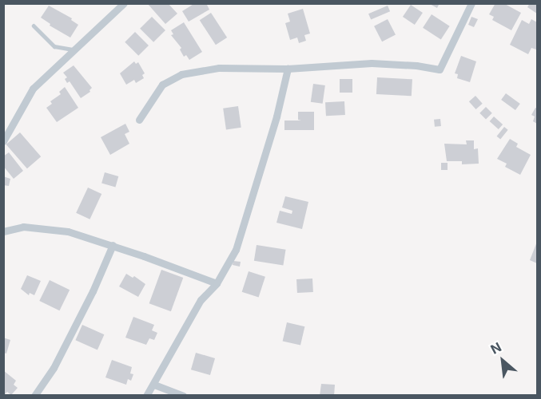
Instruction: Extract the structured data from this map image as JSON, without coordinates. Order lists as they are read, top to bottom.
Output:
{
  "north": "top left"
}
